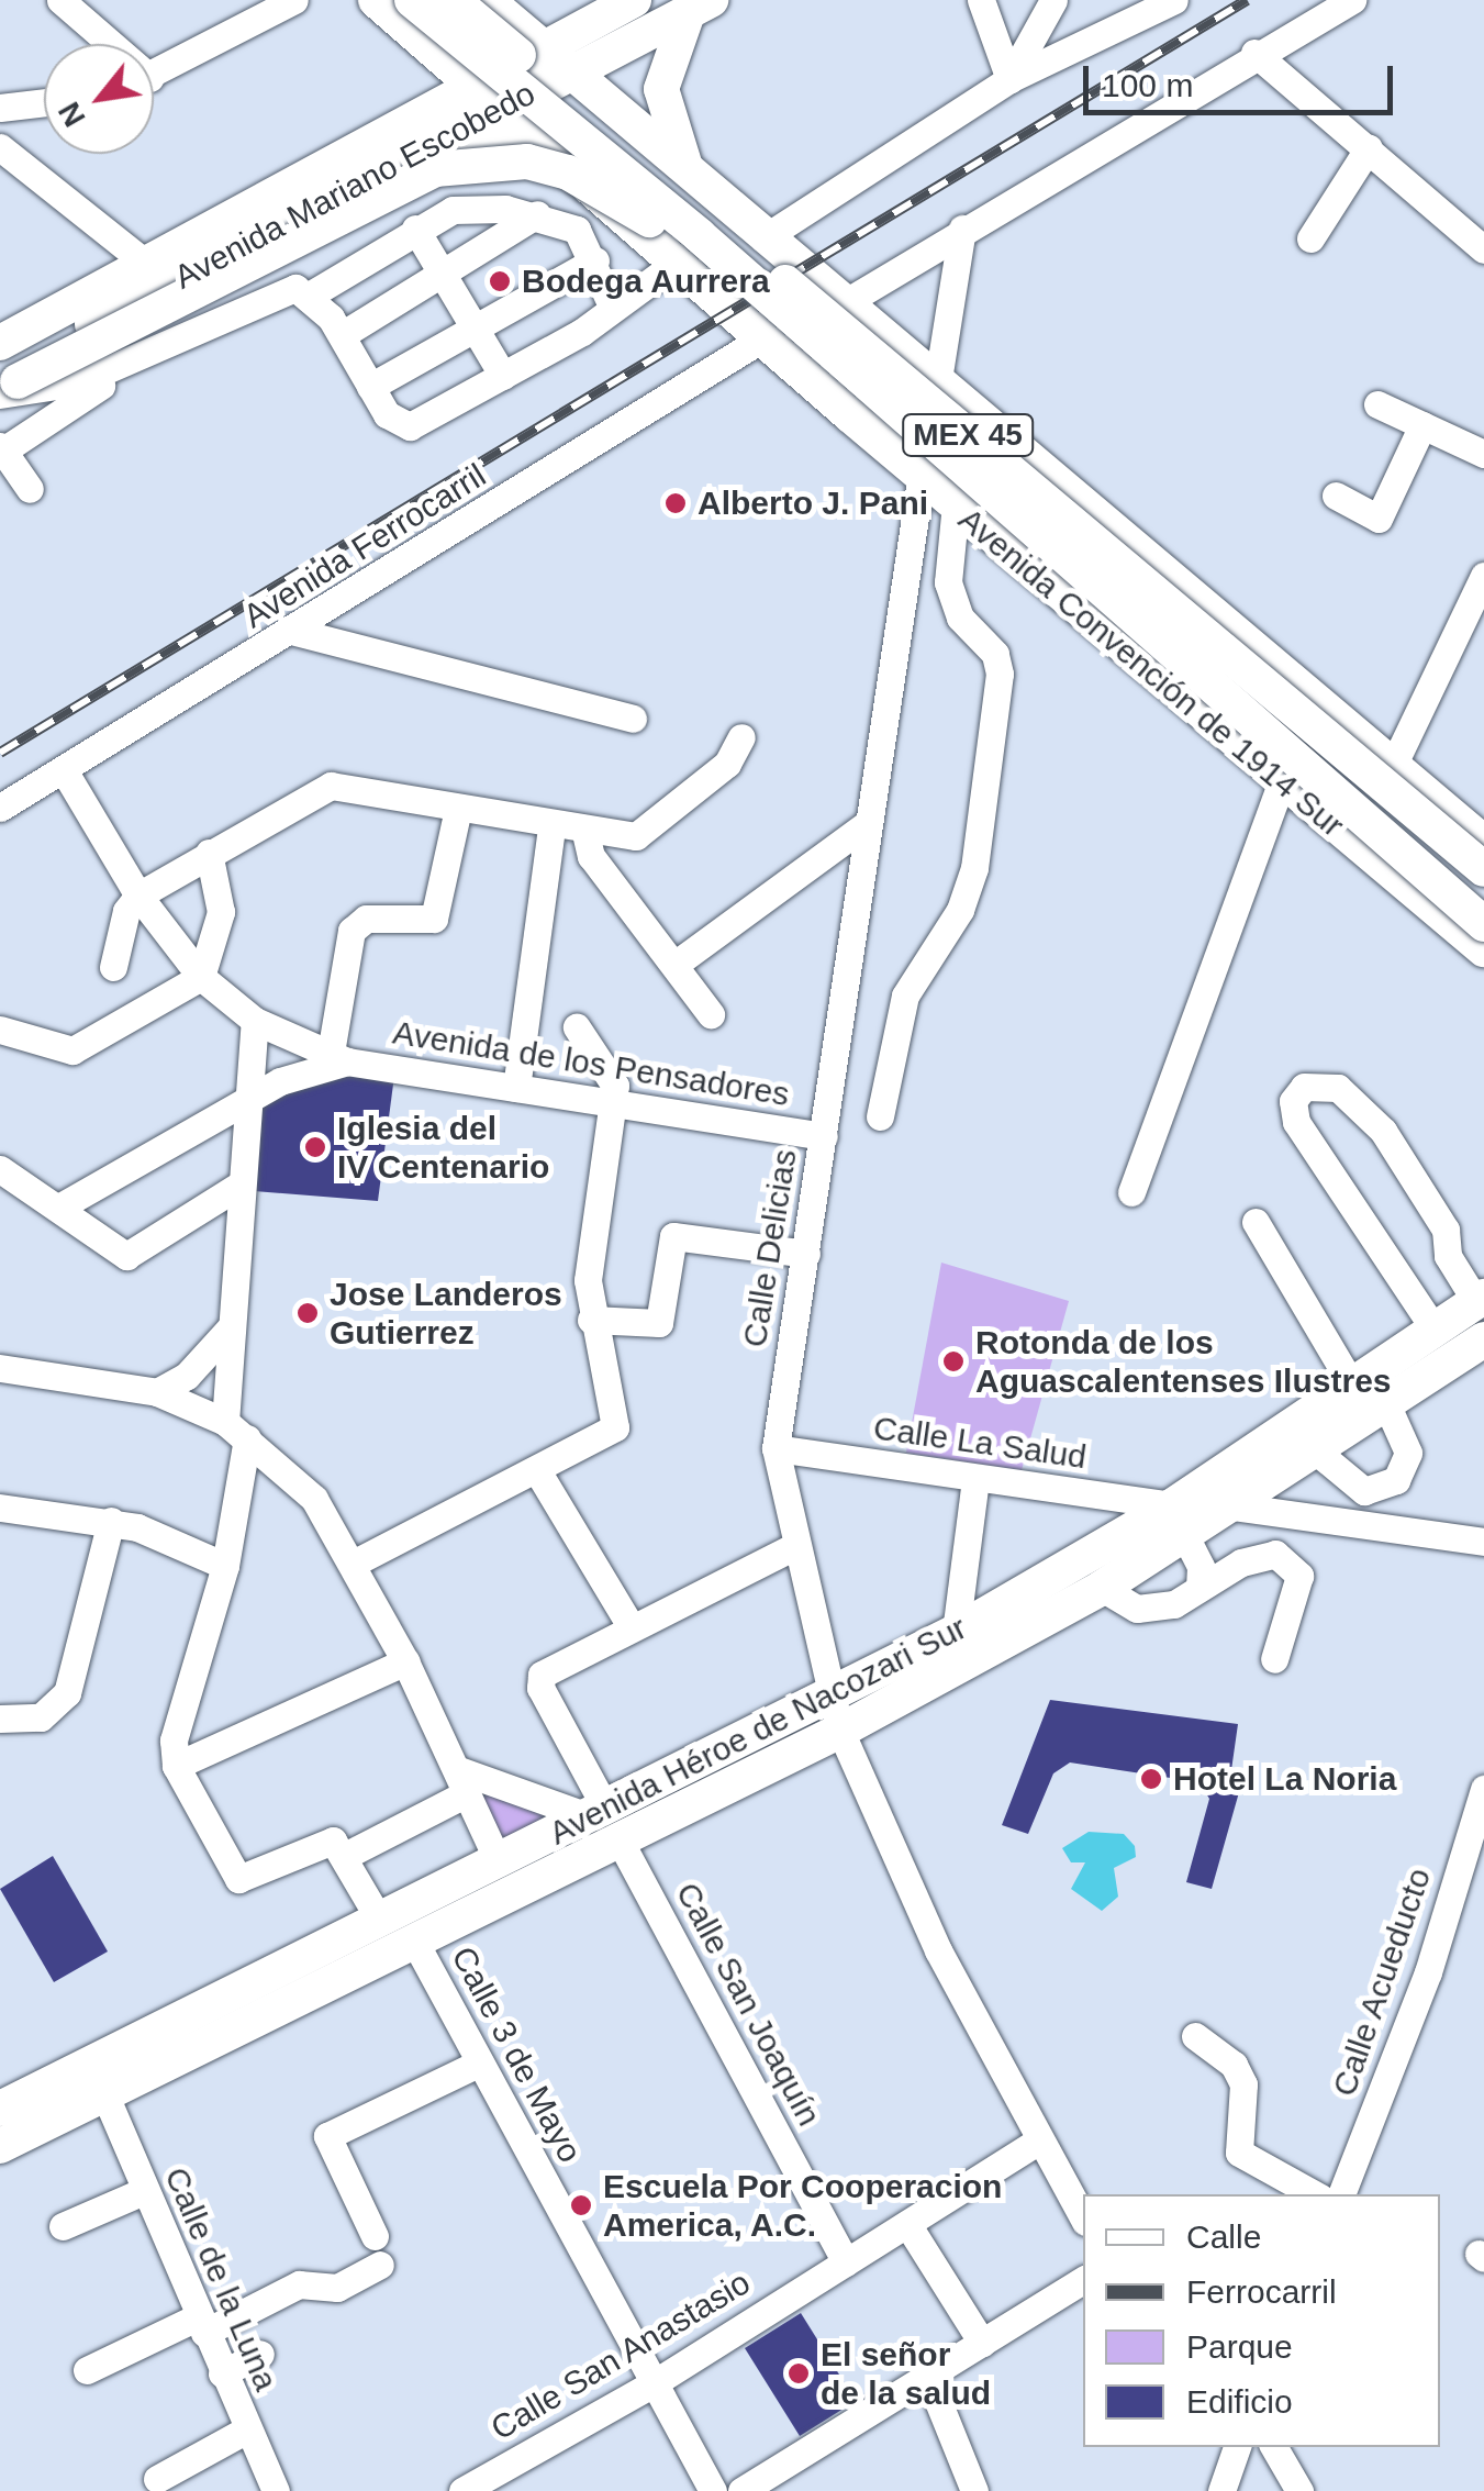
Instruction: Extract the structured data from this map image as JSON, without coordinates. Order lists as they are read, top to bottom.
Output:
{
  "streets": {
    "main road": [
      "Avenida Mariano Escobedo",
      "MEX 45",
      "Avenida Convención de 1914 Sur",
      "Avenida Héroe de Nacozari Sur"
    ],
    "street": [
      "Avenida Ferrocarril",
      "Avenida de los Pensadores",
      "Calle Delicias",
      "Calle La Salud",
      "Calle Acueducto",
      "Calle San Joaquín",
      "Calle 3 de Mayo",
      "Calle de la Luna",
      "Calle San Anastasio"
    ]
  },
  "crossings": [
    ["Avenida Mariano Escobedo", "Avenida Convención de 1914 Sur"],
    ["Avenida Ferrocarril", "Avenida Convención de 1914 Sur"],
    ["Avenida Ferrocarril", "Avenida de los Pensadores"],
    ["Avenida Convención de 1914 Sur", "Calle Delicias"],
    ["Avenida de los Pensadores", "Calle Delicias"],
    ["Calle Delicias", "Calle La Salud"],
    ["Calle Delicias", "Avenida Héroe de Nacozari Sur"],
    ["Calle Delicias", "Calle San Anastasio"],
    ["Calle La Salud", "Avenida Héroe de Nacozari Sur"],
    ["Avenida Héroe de Nacozari Sur", "Calle San Joaquín"],
    ["Avenida Héroe de Nacozari Sur", "Calle 3 de Mayo"],
    ["Avenida Héroe de Nacozari Sur", "Calle de la Luna"],
    ["Calle San Joaquín", "Calle San Anastasio"],
    ["Calle 3 de Mayo", "Calle San Anastasio"]
  ],
  "places": [
    "Bodega Aurrera",
    "Alberto J. Pani",
    "Iglesia del IV Centenario",
    "Jose Landeros Gutierrez",
    "Rotonda de los Aguascalentenses Ilustres",
    "Hotel La Noria",
    "Escuela Por Cooperacion America, A.C.",
    "El señor de la salud"
  ],
  "legend": [
    "Calle",
    "Ferrocarril",
    "Parque",
    "Edificio"
  ],
  "scale_bar": "100 m",
  "north": "bottom left"
}
